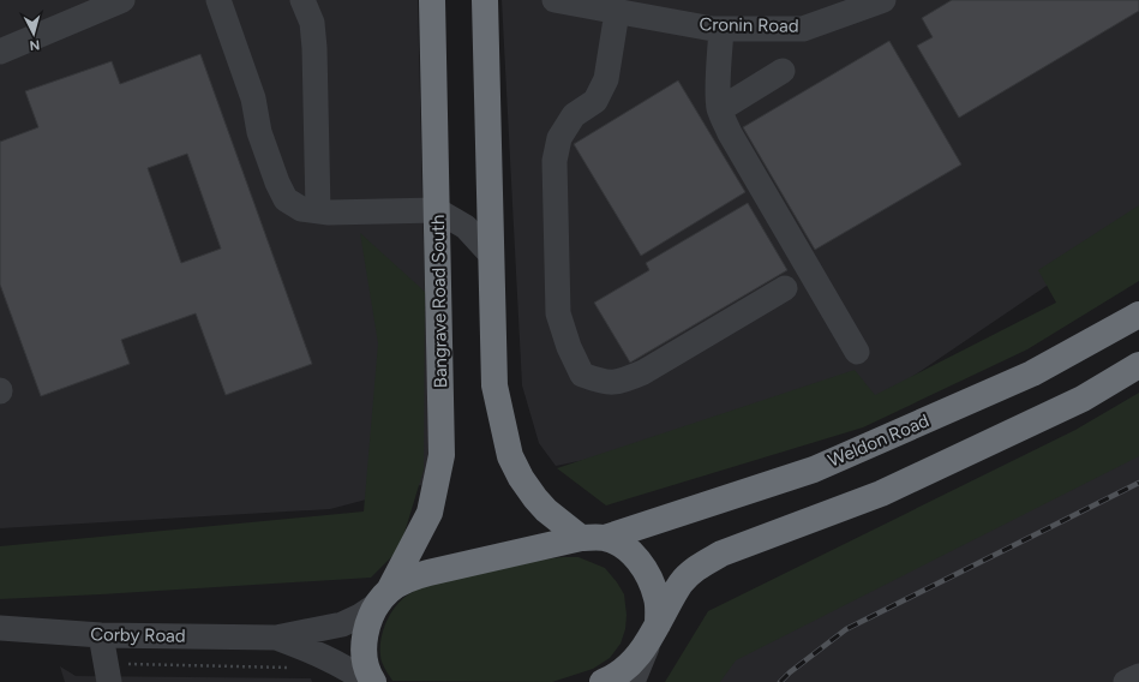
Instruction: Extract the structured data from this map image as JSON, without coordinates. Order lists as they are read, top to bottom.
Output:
{
  "streets": {
    "highway": ["Bangrave Road South", "Weldon Road"],
    "street": ["Cronin Road", "Corby Road"]
  },
  "crossings": [
    ["Bangrave Road South", "Weldon Road"],
    ["Bangrave Road South", "Corby Road"],
    ["Weldon Road", "Corby Road"]
  ],
  "north": "bottom"
}
